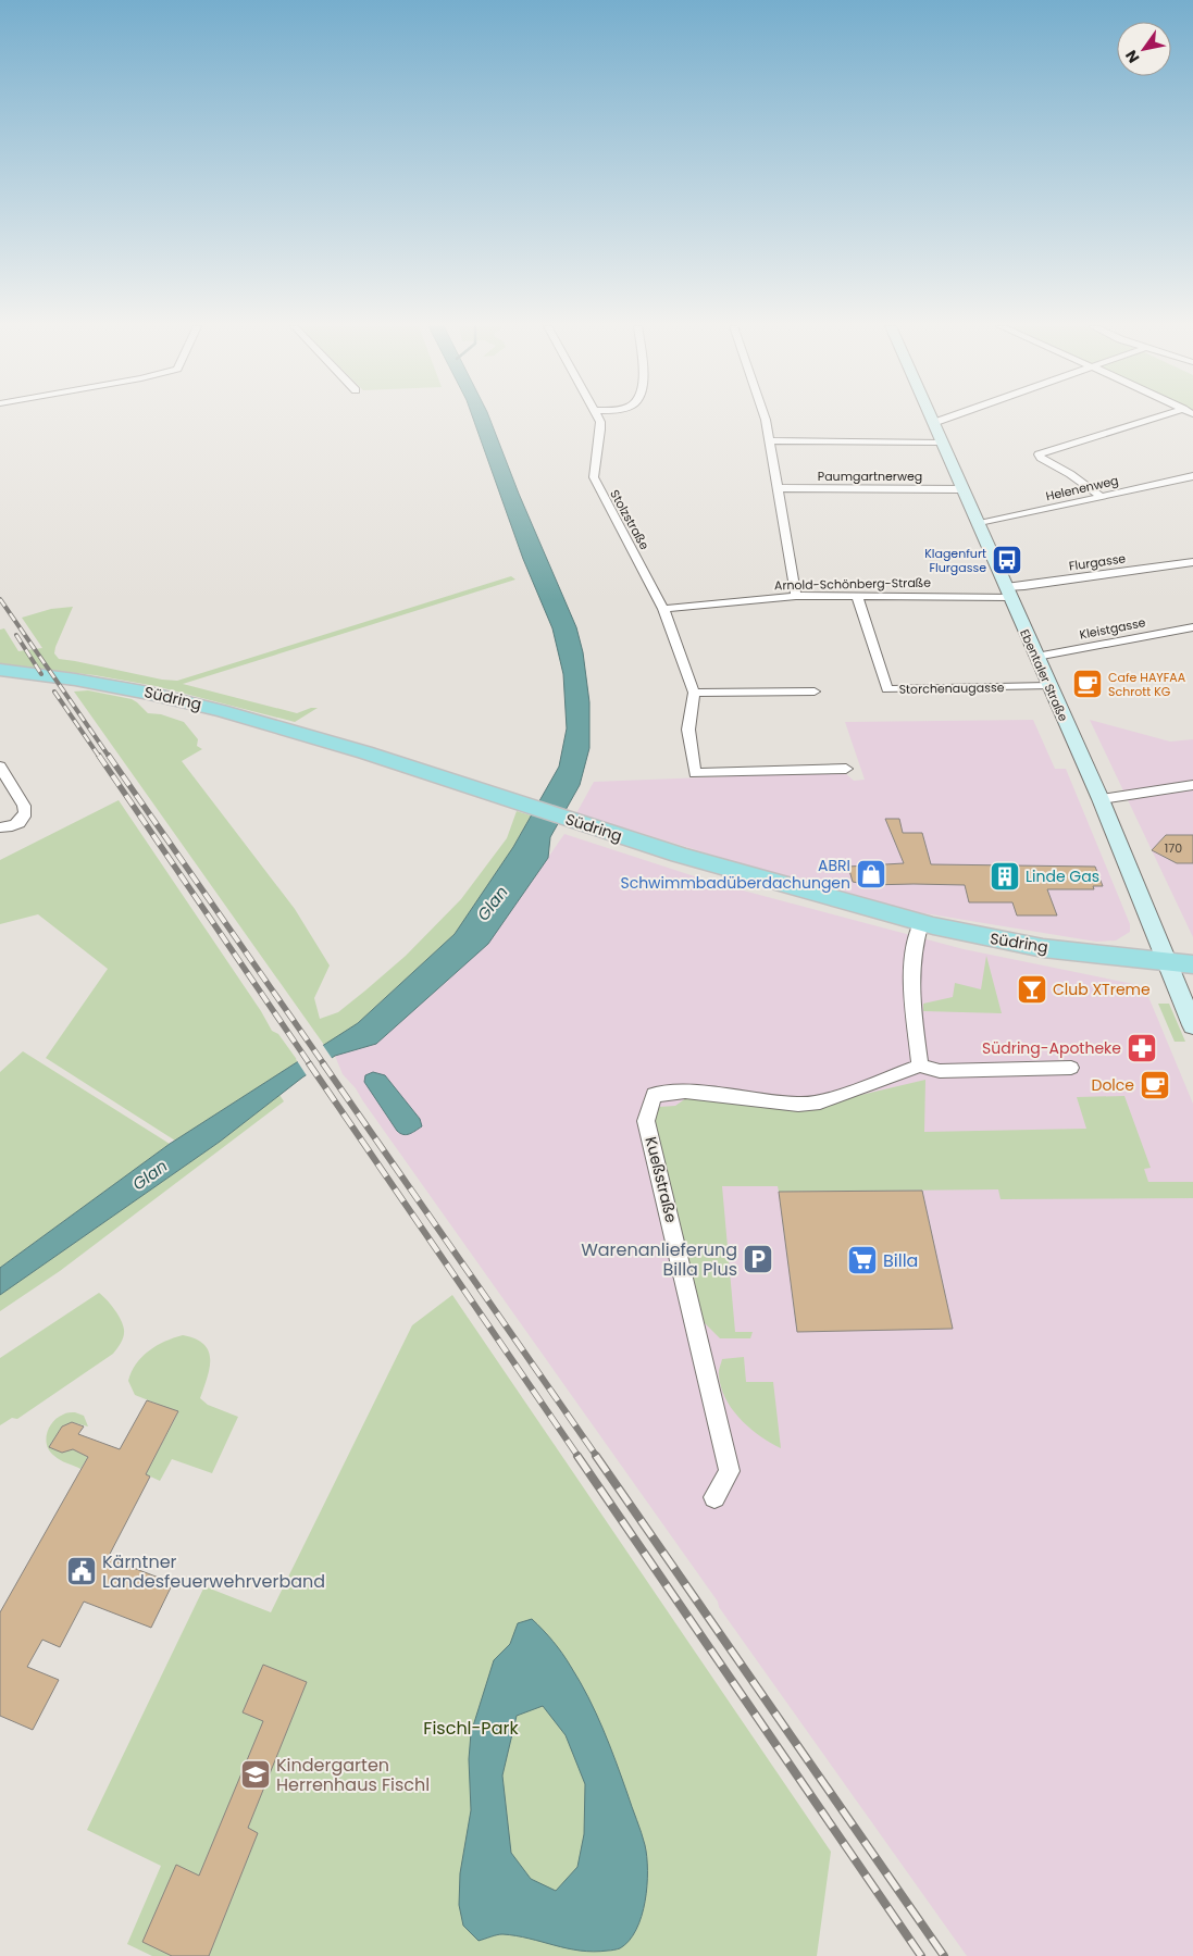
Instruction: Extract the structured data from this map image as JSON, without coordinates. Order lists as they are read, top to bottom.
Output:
{
  "streets": {
    "main road": ["Ebentaler Straße", "Südring"],
    "street": [
      "Paumgartnerweg",
      "Helenenweg",
      "Stolzstraße",
      "Flurgasse",
      "Arnold-Schönberg-Straße",
      "Kleistgasse",
      "Storchenaugasse",
      "Kueßstraße"
    ]
  },
  "crossings": [
    ["Paumgartnerweg", "Ebentaler Straße"],
    ["Helenenweg", "Ebentaler Straße"],
    ["Stolzstraße", "Arnold-Schönberg-Straße"],
    ["Flurgasse", "Arnold-Schönberg-Straße"],
    ["Flurgasse", "Ebentaler Straße"],
    ["Arnold-Schönberg-Straße", "Ebentaler Straße"],
    ["Arnold-Schönberg-Straße", "Storchenaugasse"],
    ["Kleistgasse", "Ebentaler Straße"],
    ["Ebentaler Straße", "Storchenaugasse"],
    ["Ebentaler Straße", "Südring"]
  ],
  "water": ["Glan"],
  "parks": ["Fischl-Park"],
  "places": {
    "bus stop": ["Klagenfurt Flurgasse"],
    "cafe": ["Cafe HAYFAA Schrott KG", "Dolce"],
    "shop": ["ABRI Schwimmbadüberdachungen"],
    "building": ["Linde Gas"],
    "bar": ["Club XTreme"],
    "pharmacy": ["Südring-Apotheke"],
    "parking": ["Warenanlieferung Billa Plus"],
    "supermarket": ["Billa"],
    "public building": ["Kärntner Landesfeuerwehrverband"],
    "school or university": ["Kindergarten Herrenhaus Fischl"]
  },
  "house_numbers": ["170"],
  "north": "bottom left"
}
